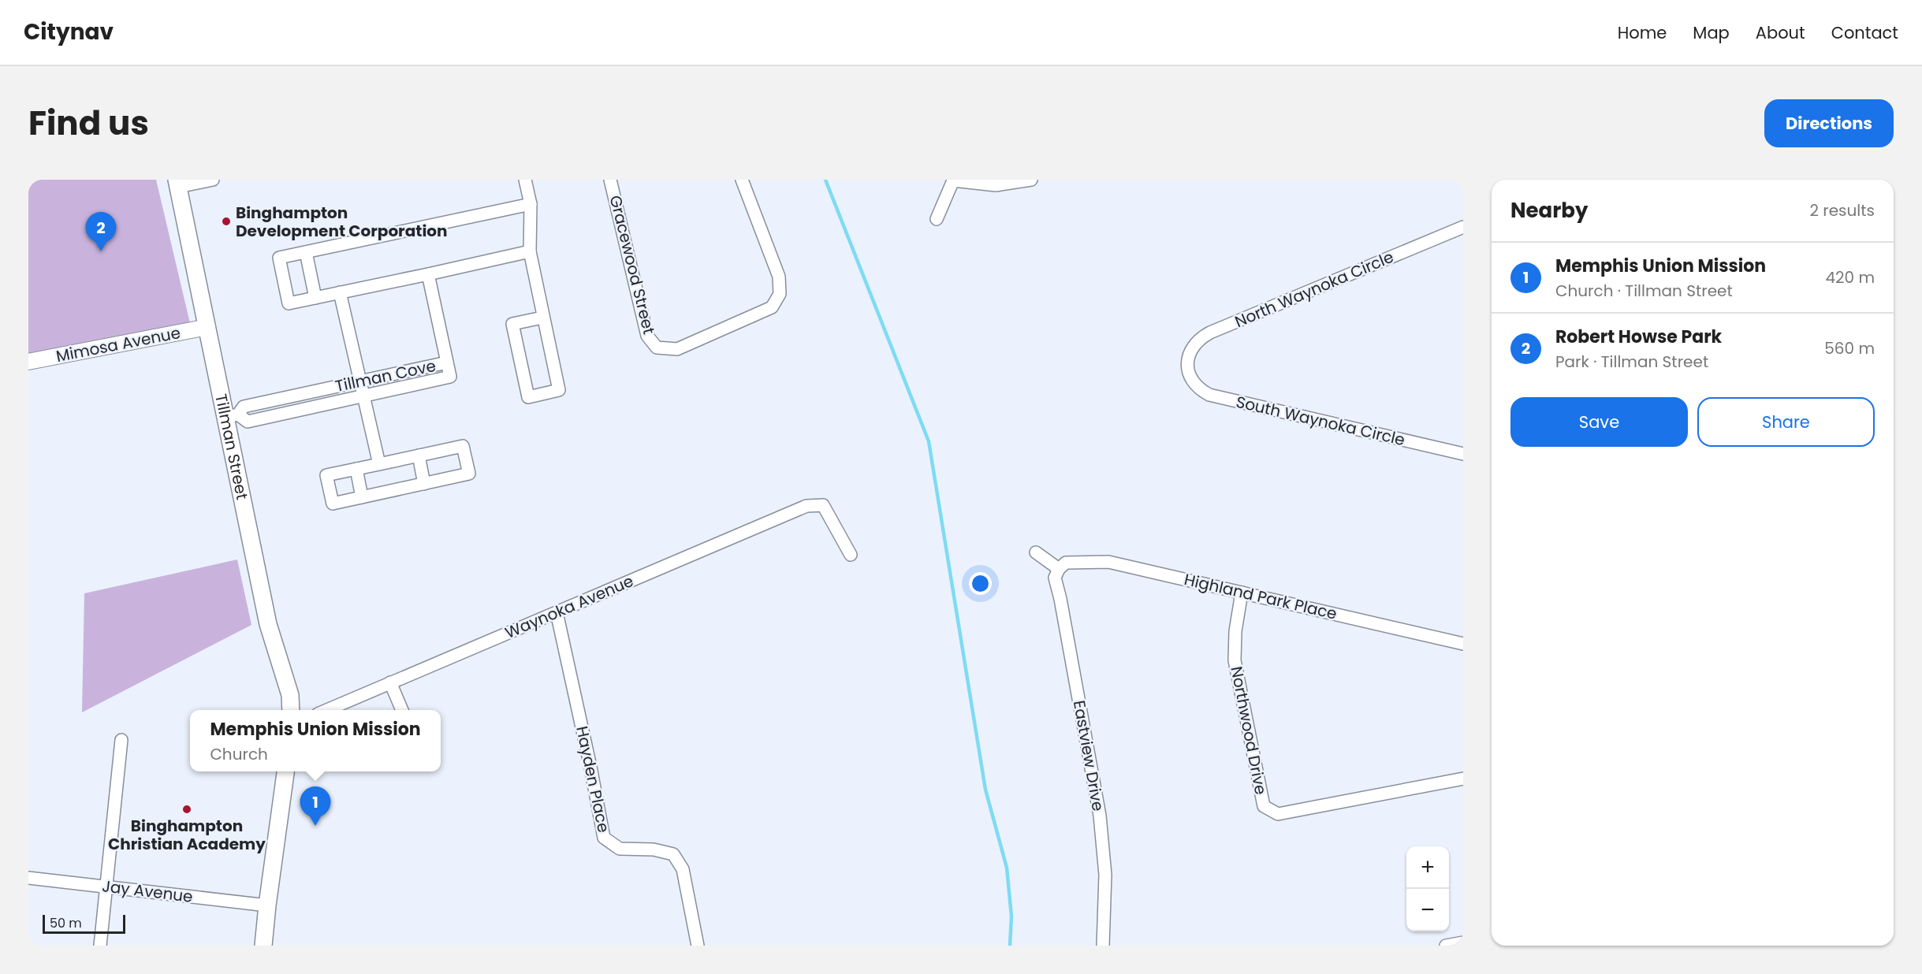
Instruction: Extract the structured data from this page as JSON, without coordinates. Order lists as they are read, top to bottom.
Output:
{
  "streets": {
    "main road": ["Tillman Street"],
    "street": [
      "Gracewood Street",
      "North Waynoka Circle",
      "Mimosa Avenue",
      "Tillman Cove",
      "South Waynoka Circle",
      "Highland Park Place",
      "Waynoka Avenue",
      "Northwood Drive",
      "Eastview Drive",
      "Hayden Place",
      "Jay Avenue"
    ]
  },
  "crossings": [
    ["North Waynoka Circle", "South Waynoka Circle"],
    ["Mimosa Avenue", "Tillman Street"],
    ["Tillman Cove", "Tillman Street"],
    ["Highland Park Place", "Northwood Drive"],
    ["Highland Park Place", "Eastview Drive"],
    ["Waynoka Avenue", "Hayden Place"]
  ],
  "places": ["Binghampton Development Corporation", "Binghampton Christian Academy"],
  "scale_bar": "50 m",
  "page": {
    "header": "Citynav",
    "nav": [
      "Home",
      "Map",
      "About",
      "Contact"
    ],
    "title": "Find us",
    "buttons": [
      "Directions",
      ["Save", "Share"]
    ],
    "heading": ["Nearby", "2 results"],
    "pins": ["2", "1"],
    "list": [
      {
        "mark": "1",
        "name": "Memphis Union Mission",
        "note": "Church · Tillman Street",
        "value": "420 m"
      },
      {
        "mark": "2",
        "name": "Robert Howse Park",
        "note": "Park · Tillman Street",
        "value": "560 m"
      }
    ],
    "popup": ["Memphis Union Mission", "Church"],
    "map_buttons": ["+", "−"],
    "scale": "50 m"
  }
}
